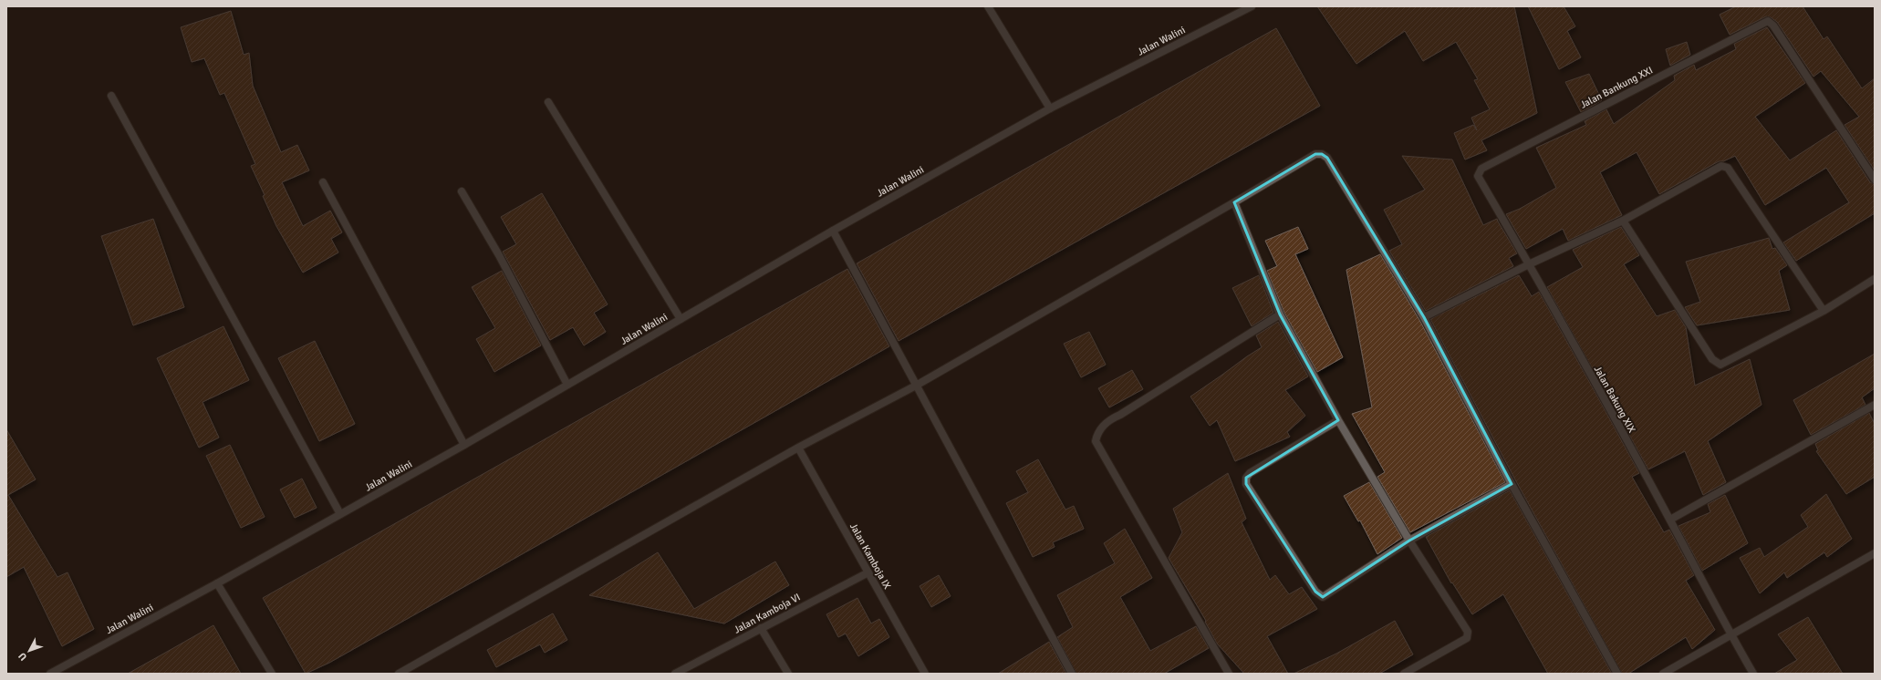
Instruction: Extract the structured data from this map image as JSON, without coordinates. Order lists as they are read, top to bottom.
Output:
{
  "streets": {
    "street": [
      "Jalan Walini",
      "Jalan Bankung XXI",
      "Jalan Bakung XIX",
      "Jalan Kamboja IX",
      "Jalan Kamboja VI"
    ]
  },
  "crossings": [
    ["Jalan Bankung XXI", "Jalan Bakung XIX"],
    ["Jalan Kamboja IX", "Jalan Kamboja VI"]
  ],
  "north": "bottom left"
}
